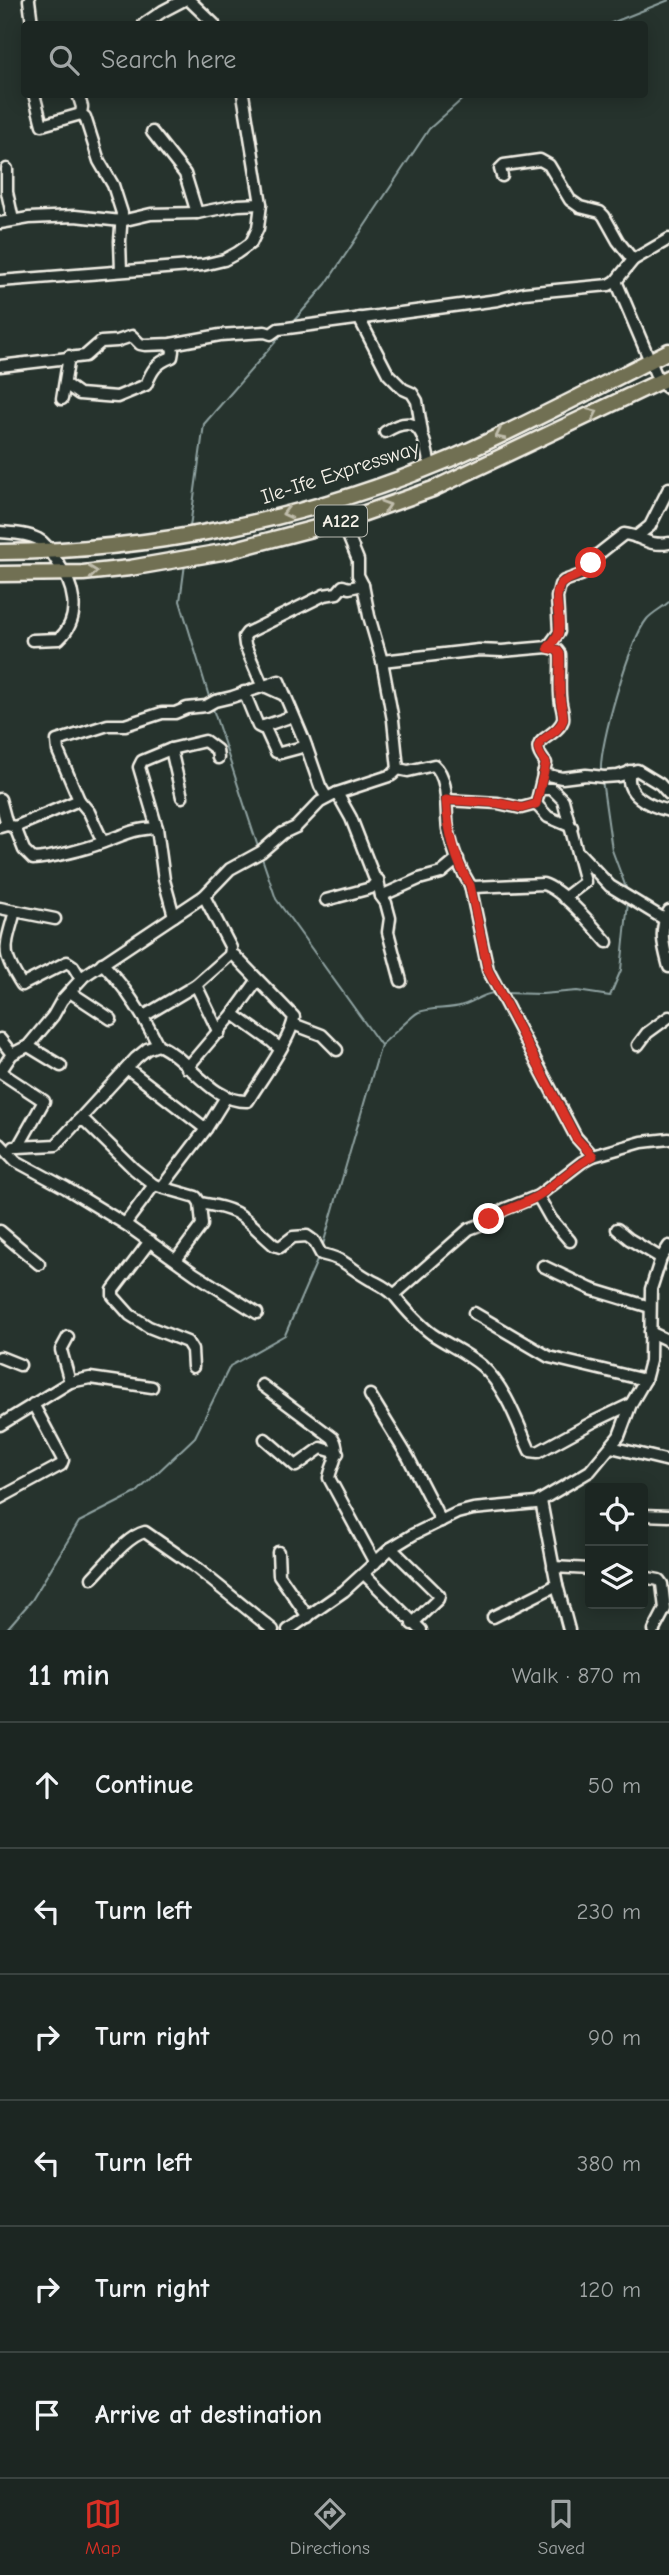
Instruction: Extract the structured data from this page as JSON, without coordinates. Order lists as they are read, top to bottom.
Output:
{
  "streets": {
    "highway": ["Ile-Ife Expressway", "A122"]
  },
  "page": {
    "search": "Search here",
    "heading": ["11 min", "Walk · 870 m"],
    "list": [
      ["Continue", "50 m"],
      ["Turn left", "230 m"],
      ["Turn right", "90 m"],
      ["Turn left", "380 m"],
      ["Turn right", "120 m"],
      "Arrive at destination"
    ],
    "nav": ["Map", "Directions", "Saved"]
  }
}
